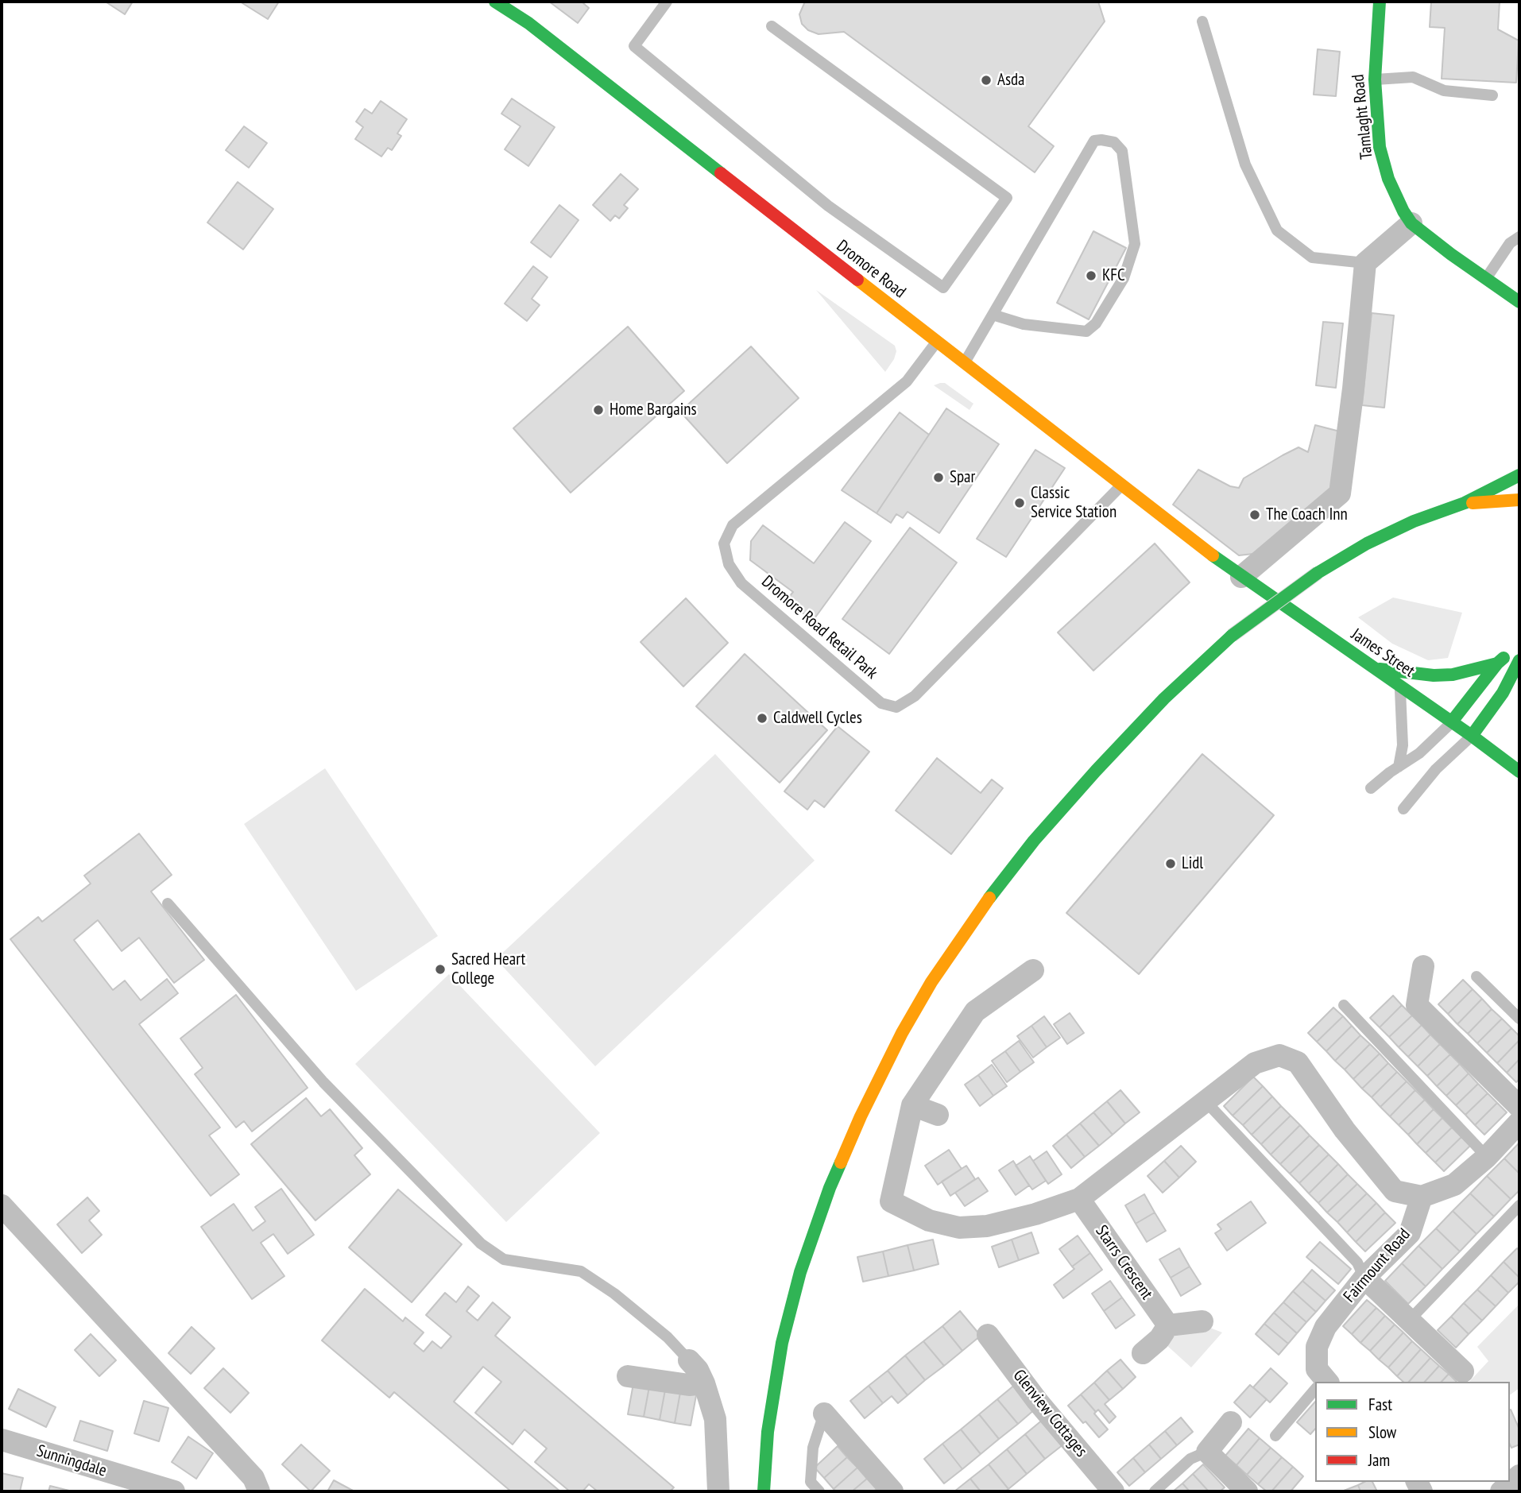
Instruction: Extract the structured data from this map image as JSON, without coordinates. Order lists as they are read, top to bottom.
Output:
{
  "streets": {
    "main road": ["Tamlaght Road", "Dromore Road", "James Street"],
    "street": [
      "Starrs Crescent",
      "Fairmount Road",
      "Glenview Cottages",
      "Sunningdale"
    ],
    "lane": ["Dromore Road Retail Park"]
  },
  "crossings": [
    ["Dromore Road", "Dromore Road Retail Park"],
    ["Dromore Road", "James Street"]
  ],
  "places": [
    "Asda",
    "KFC",
    "Home Bargains",
    "Spar",
    "Classic Service Station",
    "The Coach Inn",
    "Caldwell Cycles",
    "Lidl",
    "Sacred Heart College"
  ],
  "legend": ["Fast", "Slow", "Jam"]
}
